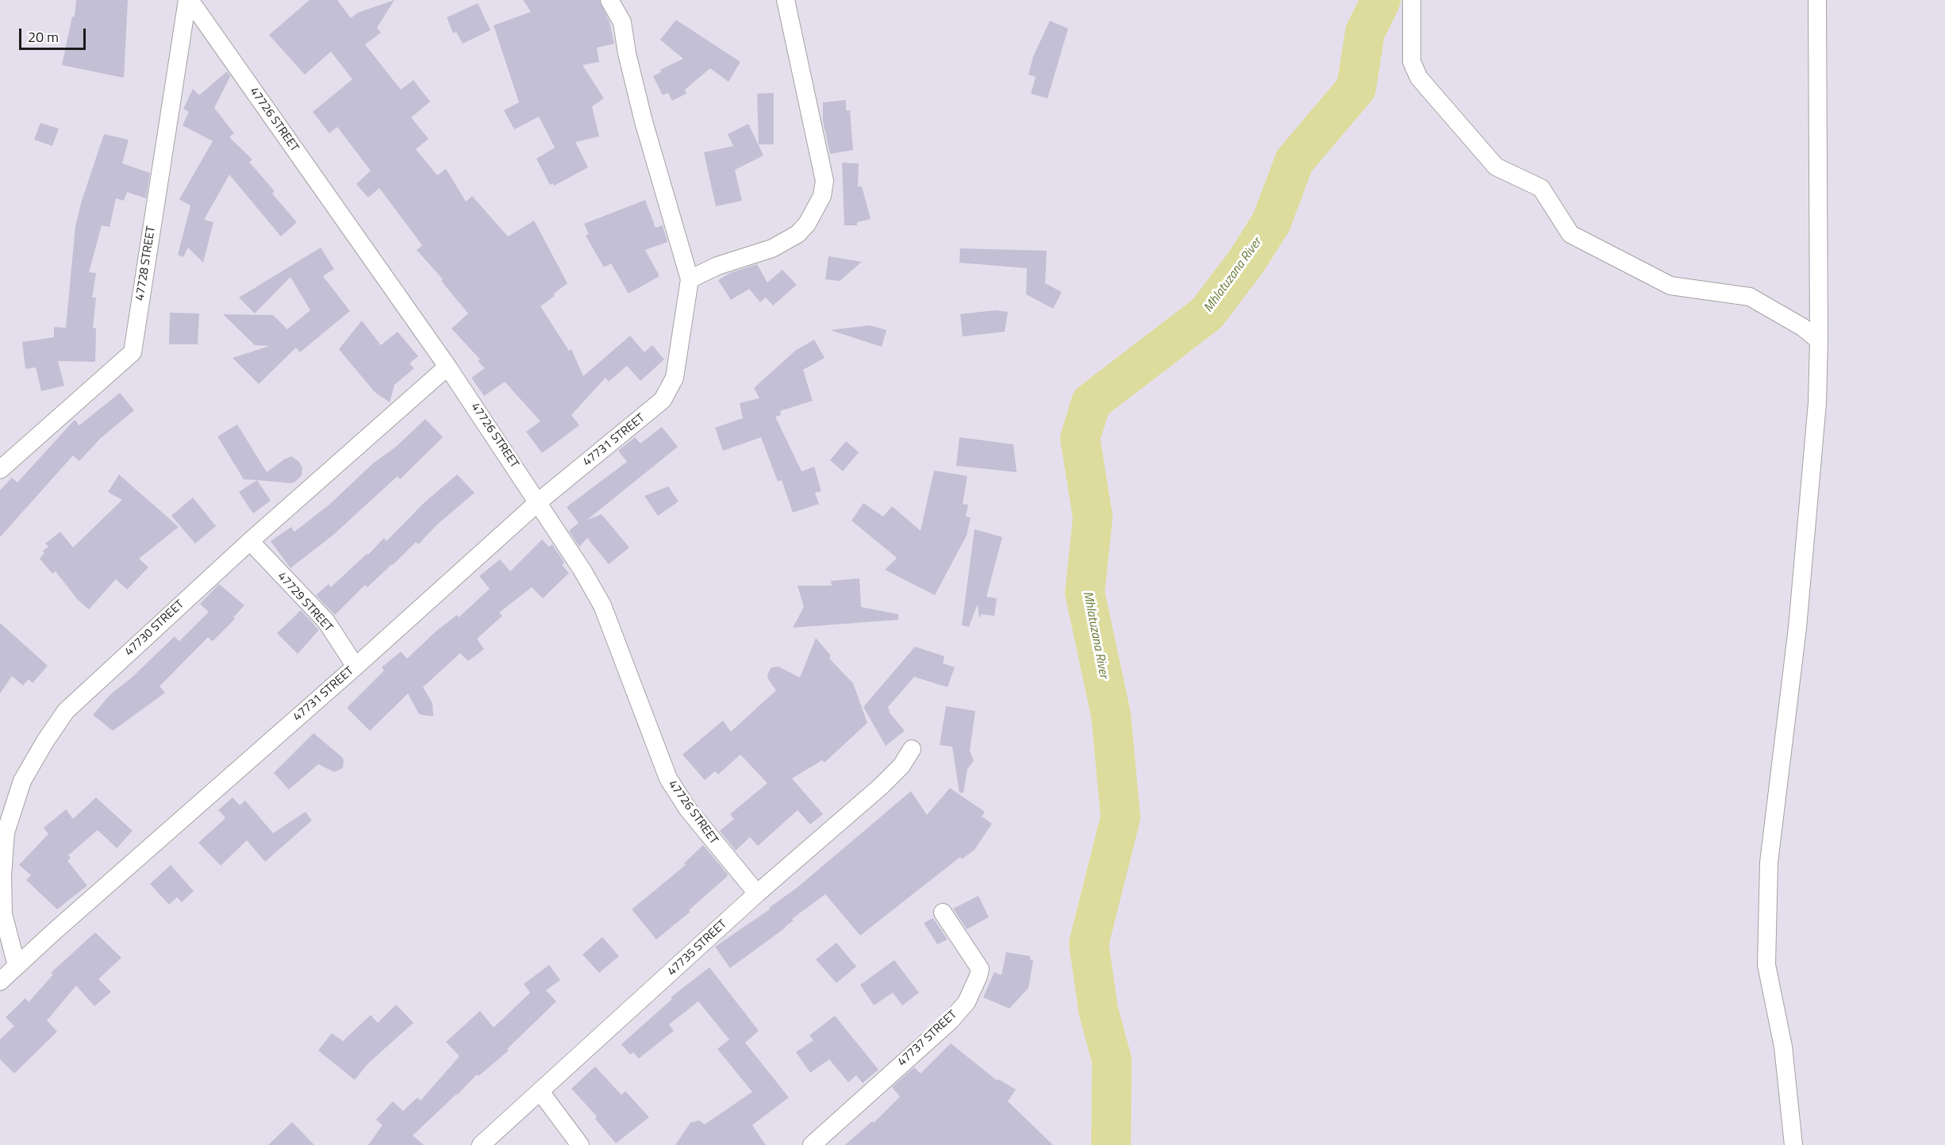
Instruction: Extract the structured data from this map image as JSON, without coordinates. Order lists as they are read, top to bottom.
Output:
{
  "streets": {
    "street": [
      "47726 STREET",
      "47728 STREET",
      "47731 STREET",
      "47729 STREET",
      "47730 STREET",
      "47735 STREET",
      "47737 STREET"
    ]
  },
  "crossings": [
    ["47726 STREET", "47728 STREET"],
    ["47726 STREET", "47731 STREET"],
    ["47726 STREET", "47730 STREET"],
    ["47726 STREET", "47735 STREET"],
    ["47731 STREET", "47729 STREET"],
    ["47731 STREET", "47730 STREET"],
    ["47729 STREET", "47730 STREET"]
  ],
  "water": ["Mhlatuzana River"],
  "scale_bar": "20 m"
}
